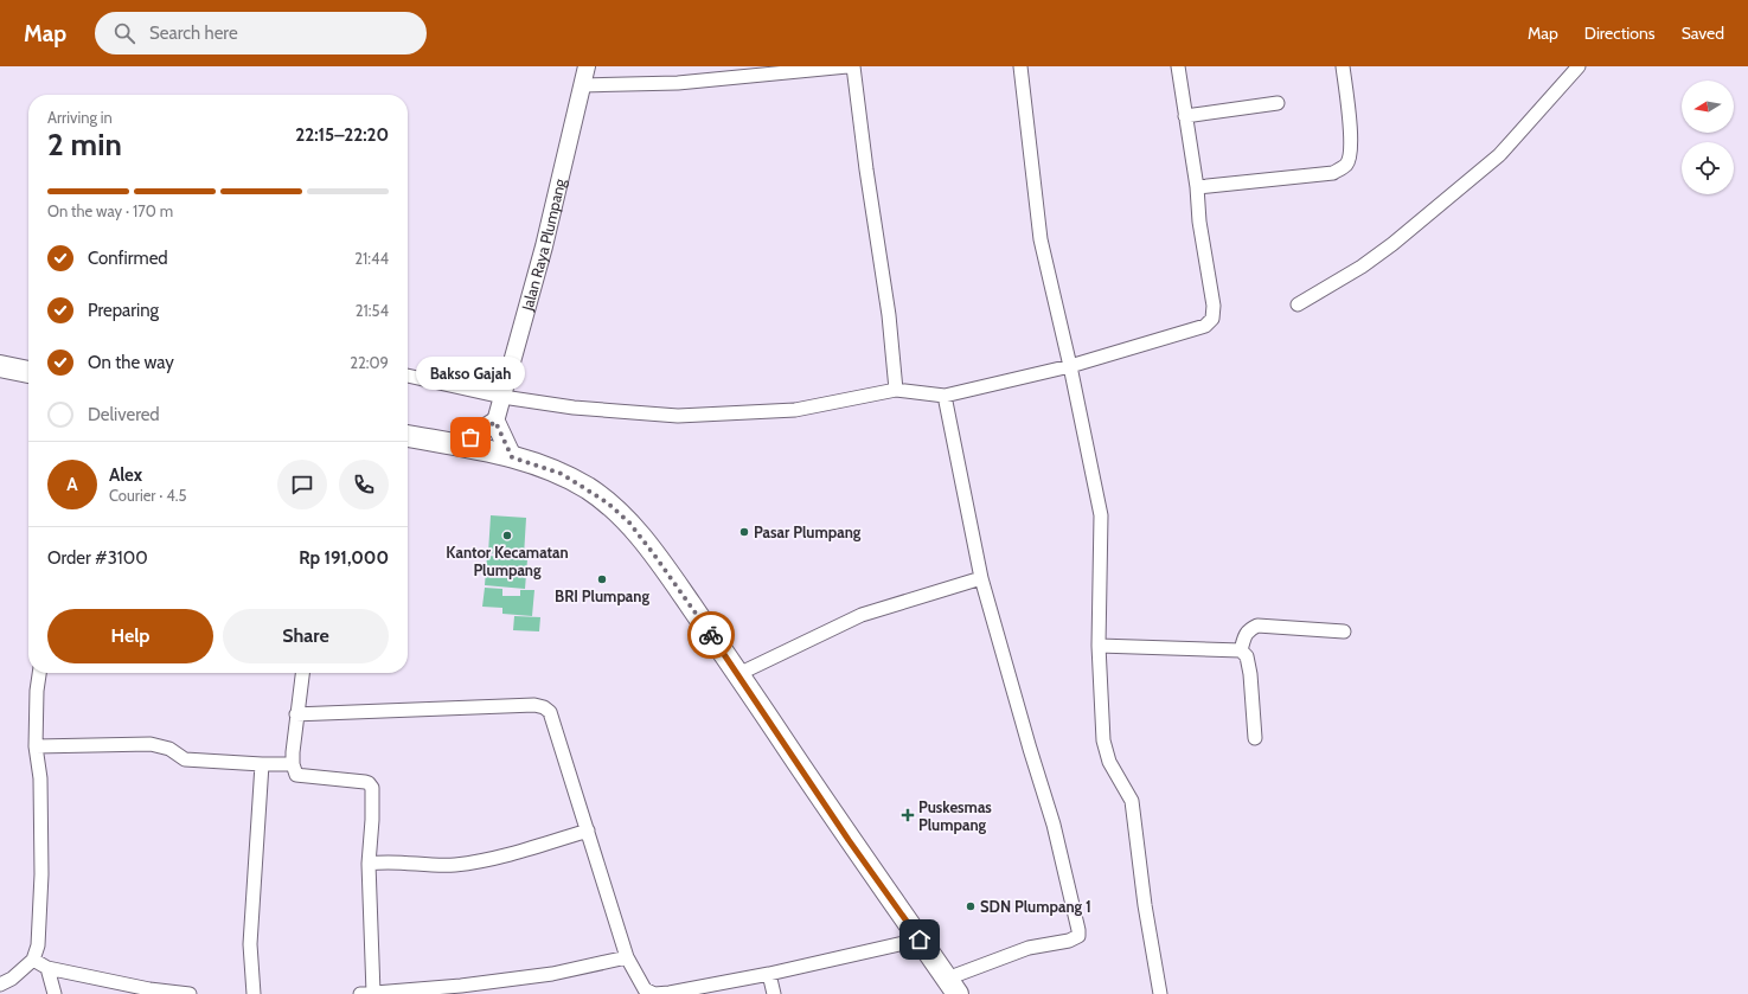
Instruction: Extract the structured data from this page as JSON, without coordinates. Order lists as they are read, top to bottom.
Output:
{
  "streets": {
    "street": ["Jalan Raya Plumpang"]
  },
  "places": {
    "other": [
      "Bakso Gajah",
      "Pasar Plumpang",
      "Kantor Kecamatan Plumpang",
      "BRI Plumpang",
      "SDN Plumpang 1"
    ],
    "health": ["Puskesmas Plumpang"]
  },
  "north": "left",
  "page": {
    "header": "Map",
    "search": "Search here",
    "nav": ["Map", "Directions", "Saved"],
    "heading": ["2 min", "Arriving in", "22:15–22:20"],
    "panel": [
      "Alex",
      "Courier · 4.5",
      "Order #3100",
      "Rp 191,000"
    ],
    "bar": "On the way · 170 m",
    "list": [
      ["Confirmed", "21:44"],
      ["Preparing", "21:54"],
      ["On the way", "22:09"],
      "Delivered"
    ],
    "bubble": "Bakso Gajah",
    "round": "A",
    "buttons": ["Help", "Share"]
  }
}
